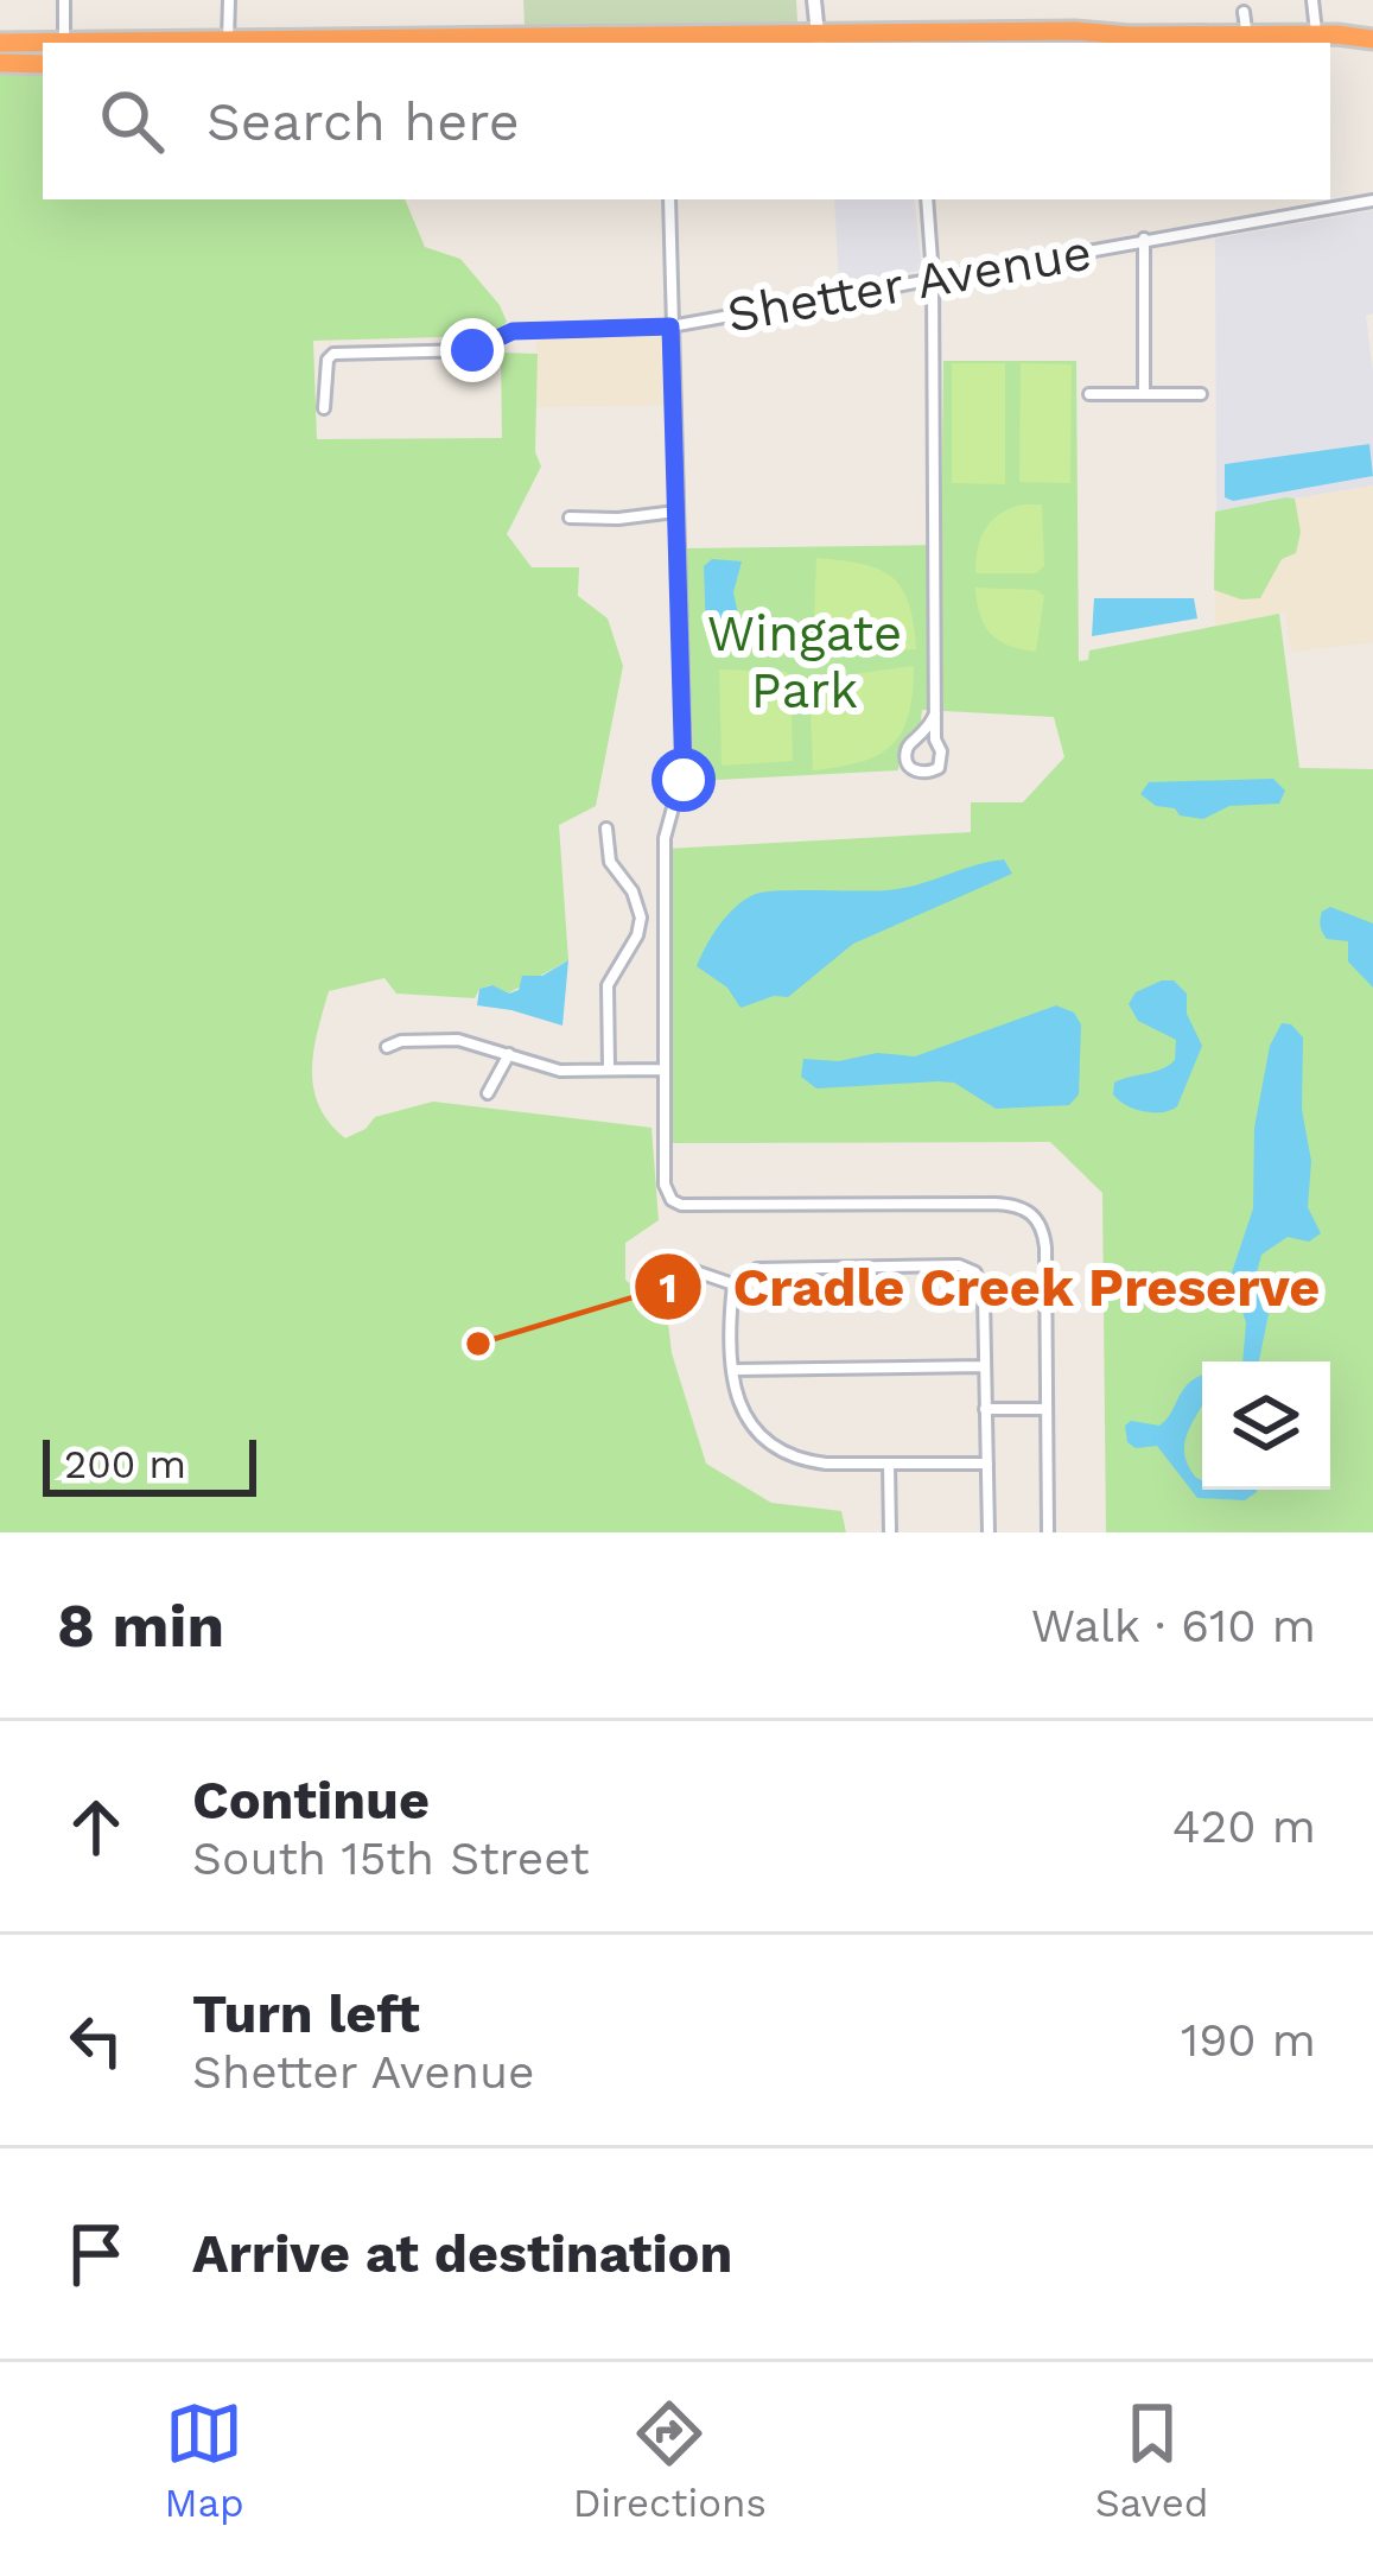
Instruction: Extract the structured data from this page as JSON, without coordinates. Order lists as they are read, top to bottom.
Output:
{
  "streets": {
    "street": ["Shetter Avenue"]
  },
  "parks": ["Wingate Park"],
  "places": ["Cradle Creek Preserve"],
  "scale_bar": "200 m",
  "page": {
    "search": "Search here",
    "scale": "200 m",
    "heading": ["8 min", "Walk · 610 m"],
    "list": [
      ["Continue", "South 15th Street", "420 m"],
      ["Turn left", "Shetter Avenue", "190 m"],
      "Arrive at destination"
    ],
    "nav": ["Map", "Directions", "Saved"]
  }
}
